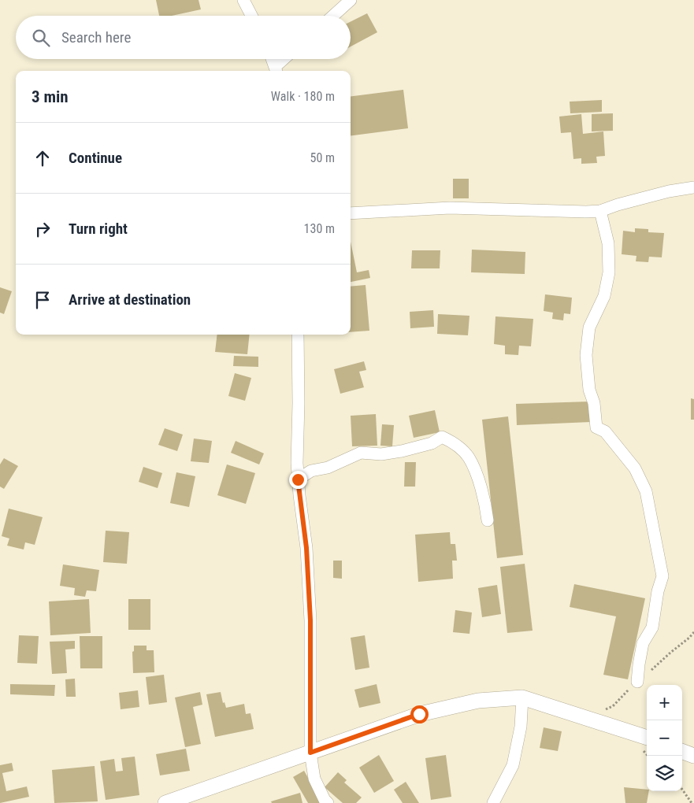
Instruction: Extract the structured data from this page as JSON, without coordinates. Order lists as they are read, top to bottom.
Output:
{
  "page": {
    "search": "Search here",
    "heading": ["3 min", "Walk · 180 m"],
    "list": [
      ["Continue", "50 m"],
      ["Turn right", "130 m"],
      "Arrive at destination"
    ],
    "map_buttons": ["+", "−"]
  }
}
